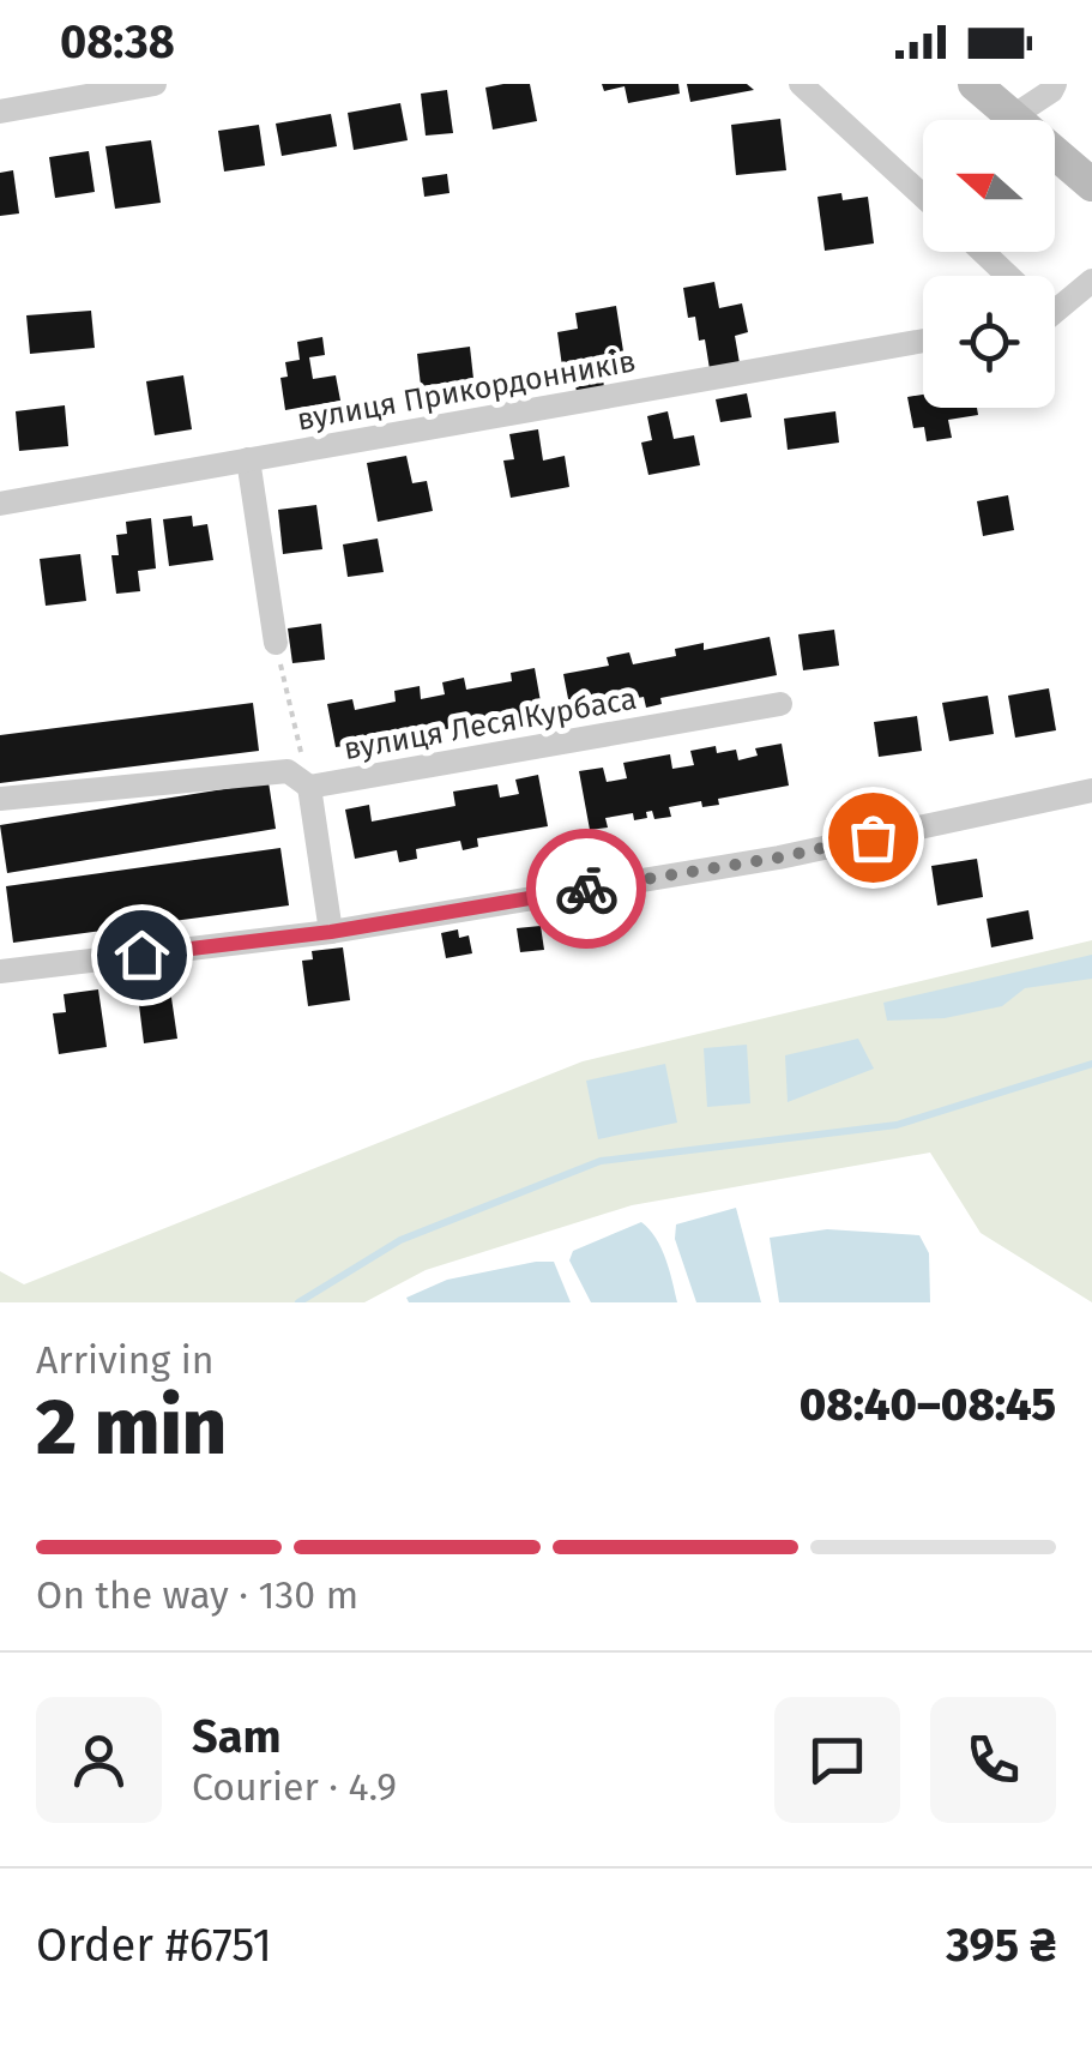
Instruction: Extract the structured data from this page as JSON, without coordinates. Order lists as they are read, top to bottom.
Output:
{
  "streets": {
    "street": ["вулиця Прикордонників", "вулиця Леся Курбаса"]
  },
  "north": "left",
  "page": {
    "status": "08:38",
    "heading": ["2 min", "Arriving in", "08:40–08:45"],
    "panel": [
      "Sam",
      "Courier · 4.9",
      "Order #6751",
      "395 ₴"
    ],
    "bar": "On the way · 130 m"
  }
}
